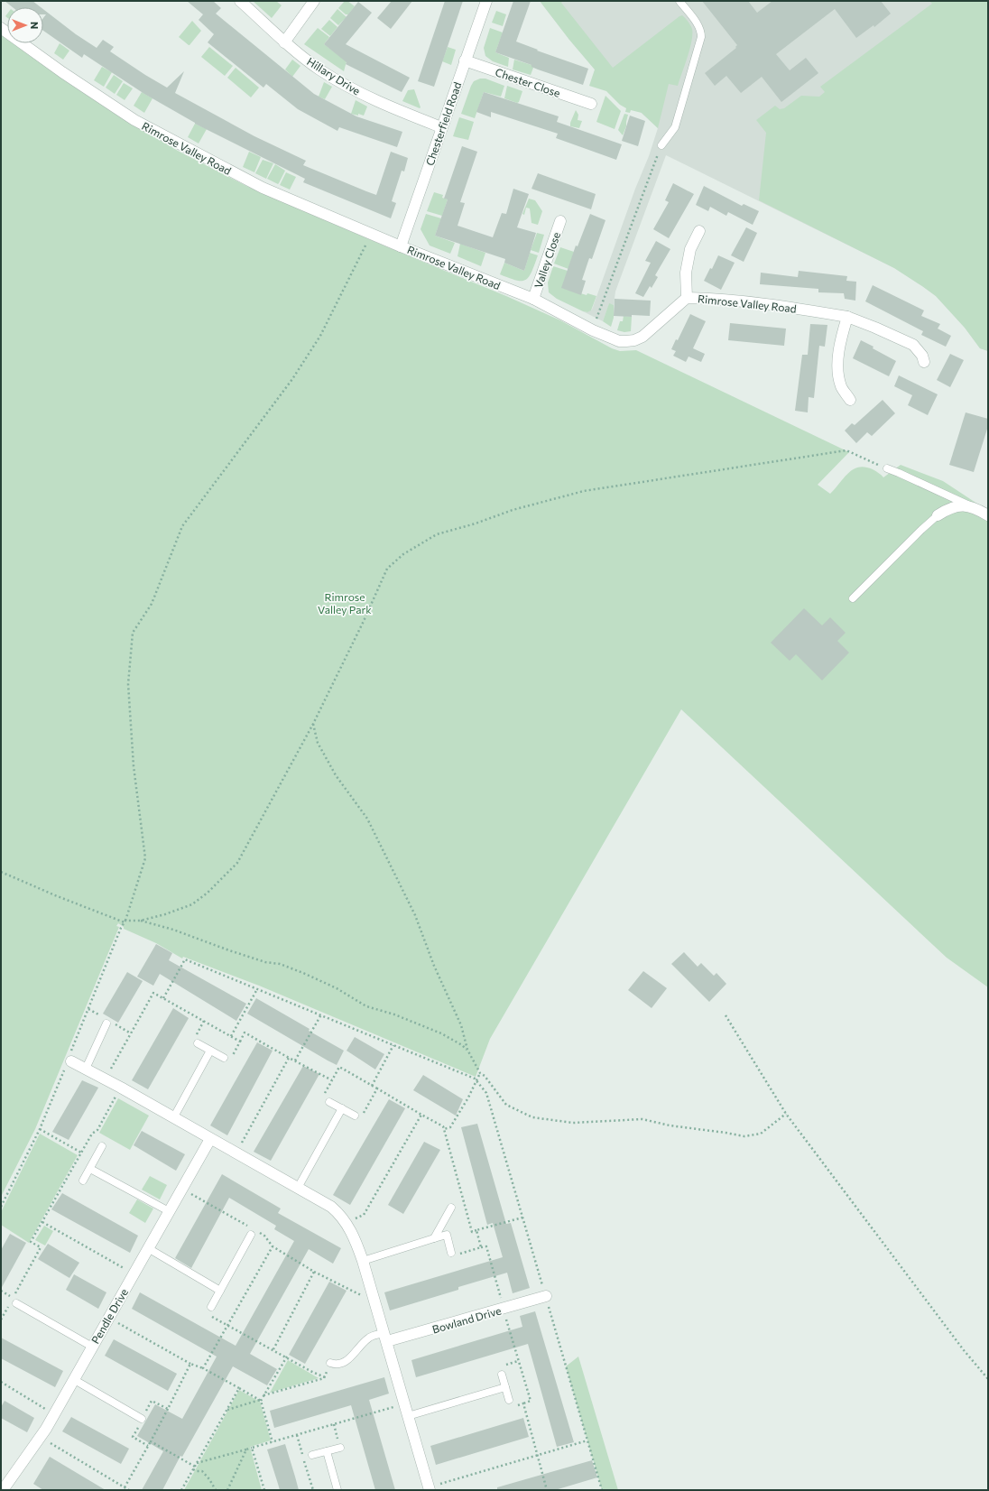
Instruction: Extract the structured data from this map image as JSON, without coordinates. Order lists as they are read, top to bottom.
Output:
{
  "streets": {
    "street": [
      "Hillary Drive",
      "Chester Close",
      "Chesterfield Road",
      "Rimrose Valley Road",
      "Valley Close",
      "Pendle Drive",
      "Bowland Drive"
    ]
  },
  "crossings": [
    ["Hillary Drive", "Chesterfield Road"],
    ["Chester Close", "Chesterfield Road"],
    ["Chesterfield Road", "Rimrose Valley Road"],
    ["Rimrose Valley Road", "Valley Close"]
  ],
  "parks": ["Rimrose Valley Park"],
  "north": "right"
}
